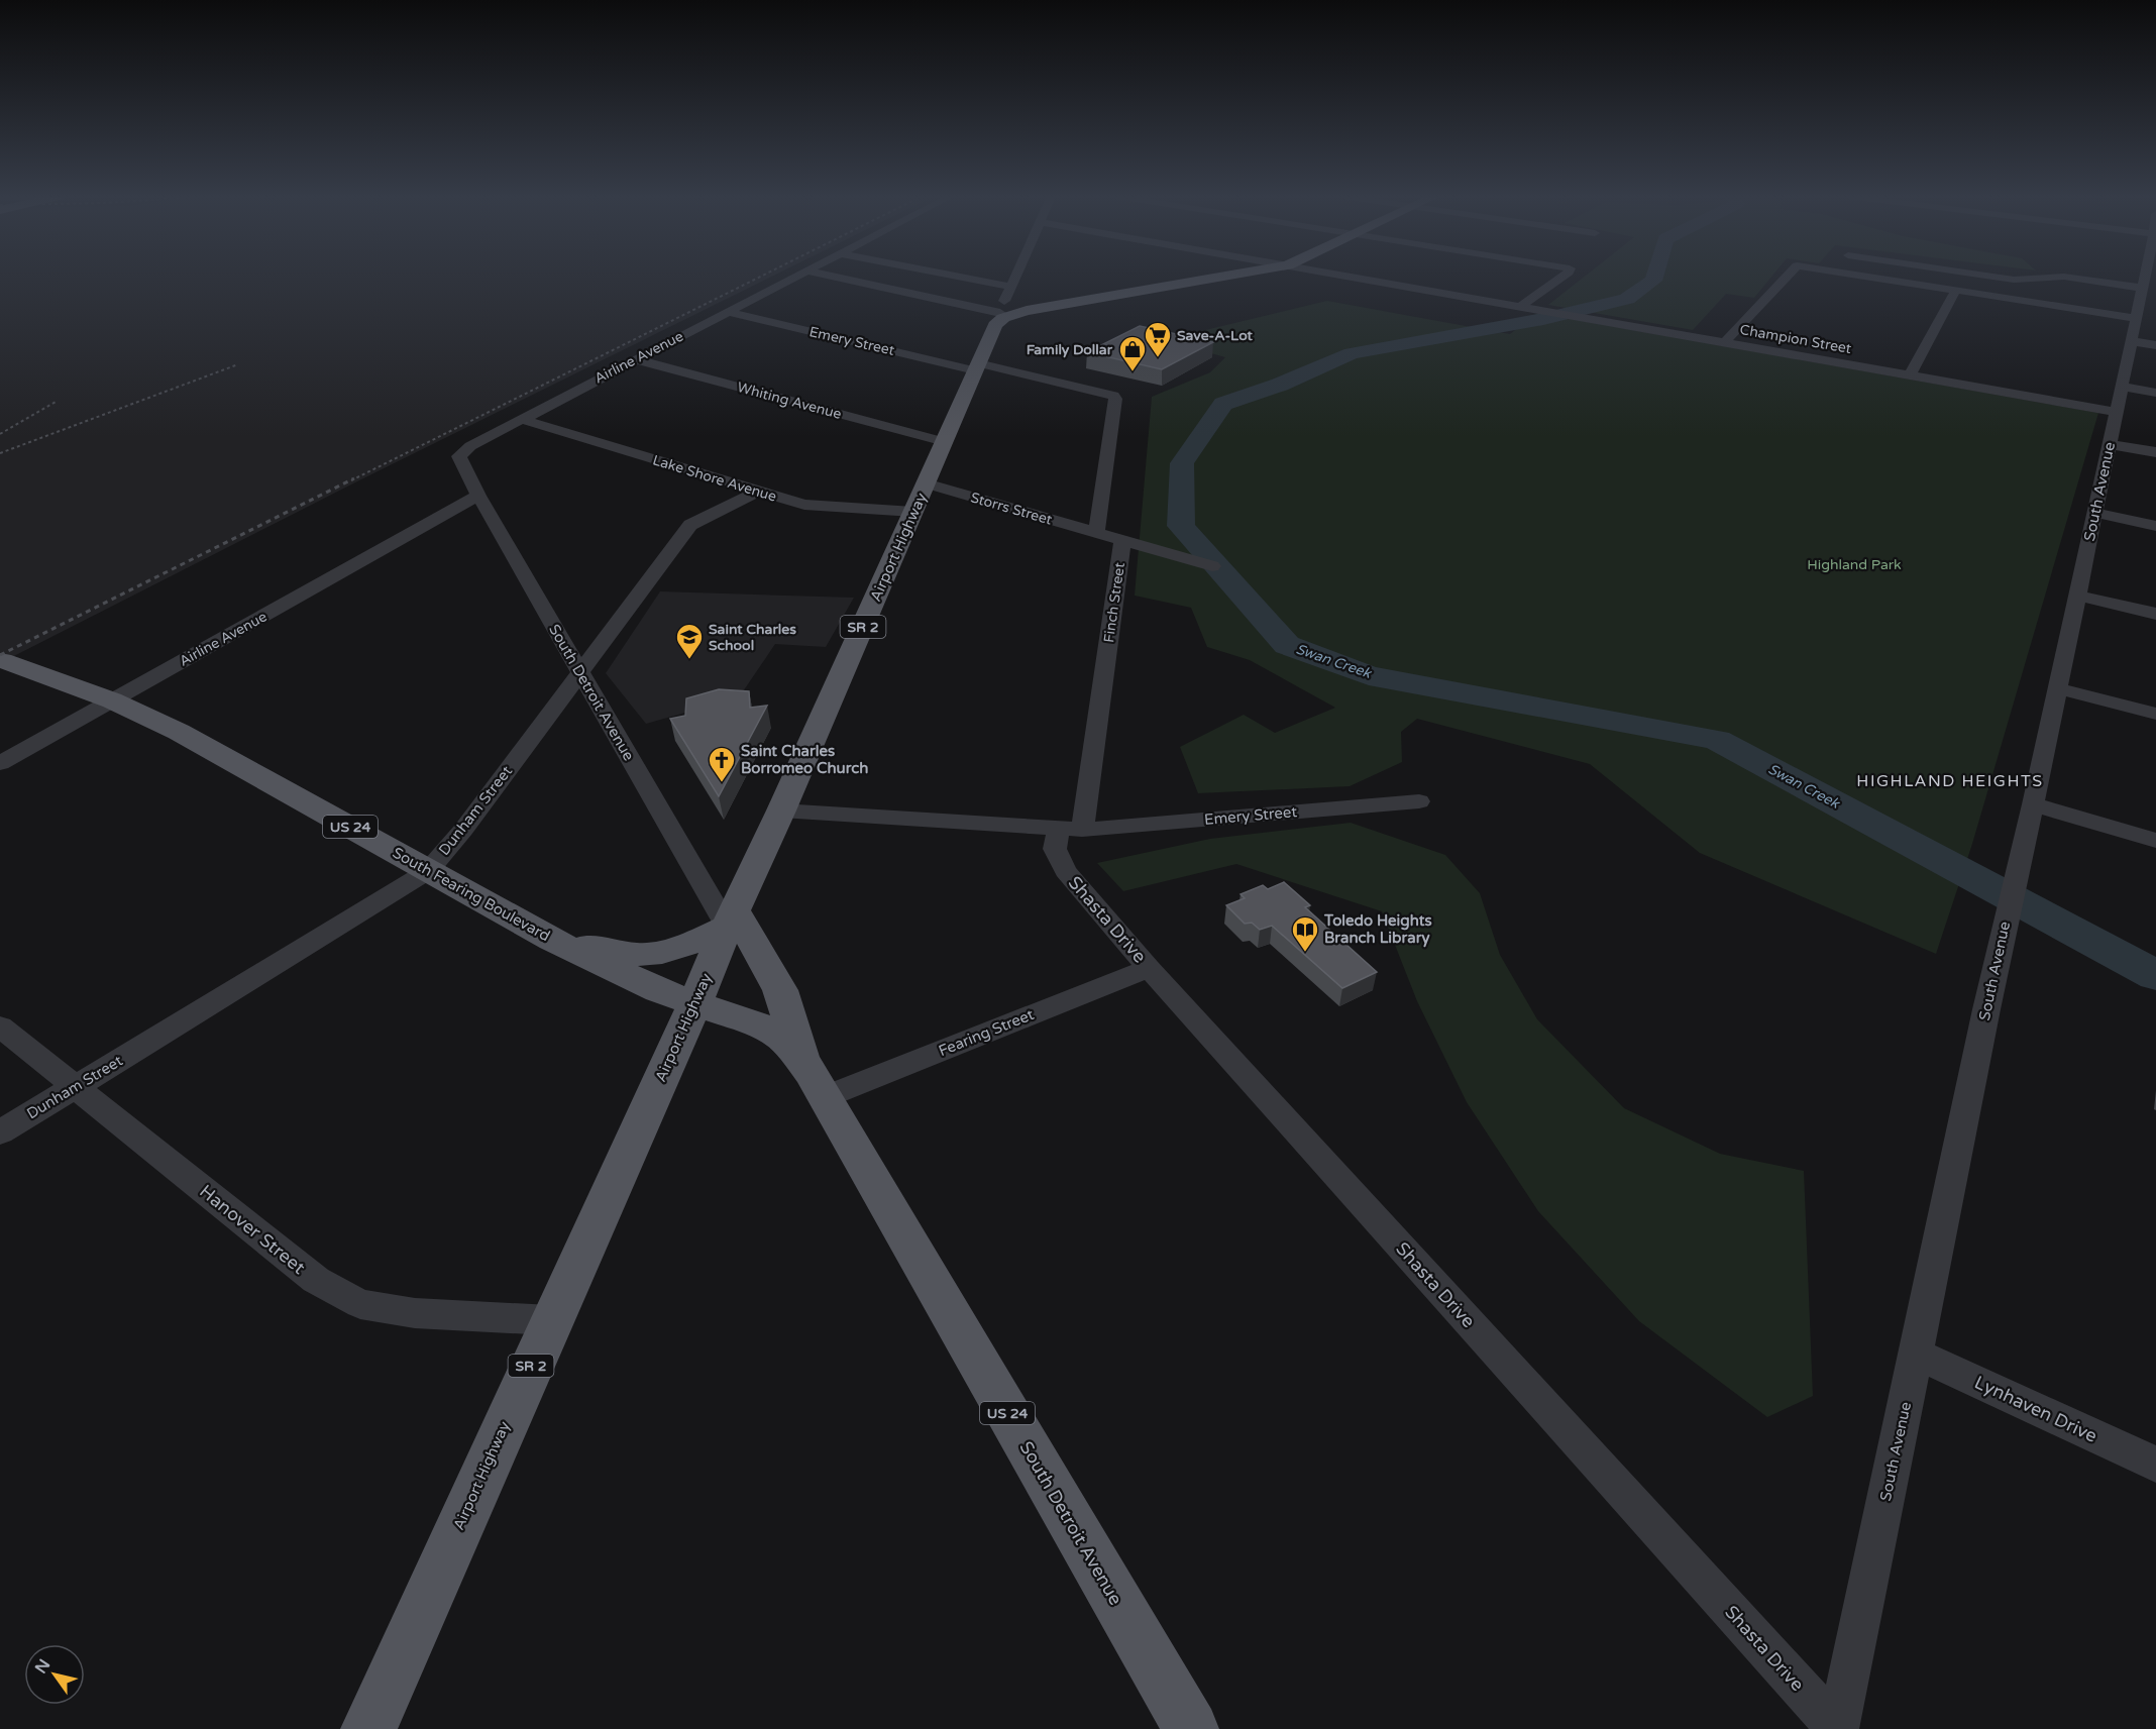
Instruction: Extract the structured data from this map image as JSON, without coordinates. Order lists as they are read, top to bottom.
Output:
{
  "streets": {
    "main road": [
      "Airport Highway",
      "SR 2",
      "South Detroit Avenue",
      "US 24",
      "South Fearing Boulevard"
    ],
    "street": [
      "Champion Street",
      "Emery Street",
      "Airline Avenue",
      "Whiting Avenue",
      "Lake Shore Avenue",
      "South Avenue",
      "Storrs Street",
      "Finch Street",
      "Dunham Street",
      "Shasta Drive",
      "Fearing Street",
      "Hanover Street",
      "Lynhaven Drive"
    ]
  },
  "crossings": [
    ["Champion Street", "South Avenue"],
    ["Emery Street", "Airline Avenue"],
    ["Emery Street", "Storrs Street"],
    ["Emery Street", "Airport Highway"],
    ["Emery Street", "Finch Street"],
    ["Emery Street", "Shasta Drive"],
    ["Airline Avenue", "Whiting Avenue"],
    ["Airline Avenue", "Lake Shore Avenue"],
    ["Airline Avenue", "South Detroit Avenue"],
    ["Airline Avenue", "South Fearing Boulevard"],
    ["Whiting Avenue", "Airport Highway"],
    ["Lake Shore Avenue", "Airport Highway"],
    ["Lake Shore Avenue", "Dunham Street"],
    ["South Avenue", "Shasta Drive"],
    ["South Avenue", "Lynhaven Drive"],
    ["Storrs Street", "Airport Highway"],
    ["Storrs Street", "Finch Street"],
    ["Airport Highway", "South Detroit Avenue"],
    ["Airport Highway", "South Fearing Boulevard"],
    ["Airport Highway", "Hanover Street"],
    ["Finch Street", "Shasta Drive"],
    ["South Detroit Avenue", "Dunham Street"],
    ["South Detroit Avenue", "South Fearing Boulevard"],
    ["South Detroit Avenue", "Fearing Street"],
    ["Dunham Street", "South Fearing Boulevard"],
    ["Dunham Street", "Hanover Street"],
    ["South Fearing Boulevard", "Fearing Street"],
    ["Shasta Drive", "Fearing Street"]
  ],
  "districts": ["HIGHLAND HEIGHTS"],
  "water": ["Swan Creek"],
  "parks": ["Highland Park"],
  "places": {
    "supermarket": ["Save-A-Lot"],
    "shop": ["Family Dollar"],
    "school or university": ["Saint Charles School"],
    "church": ["Saint Charles Borromeo Church"],
    "library": ["Toledo Heights Branch Library"]
  },
  "north": "top left"
}
